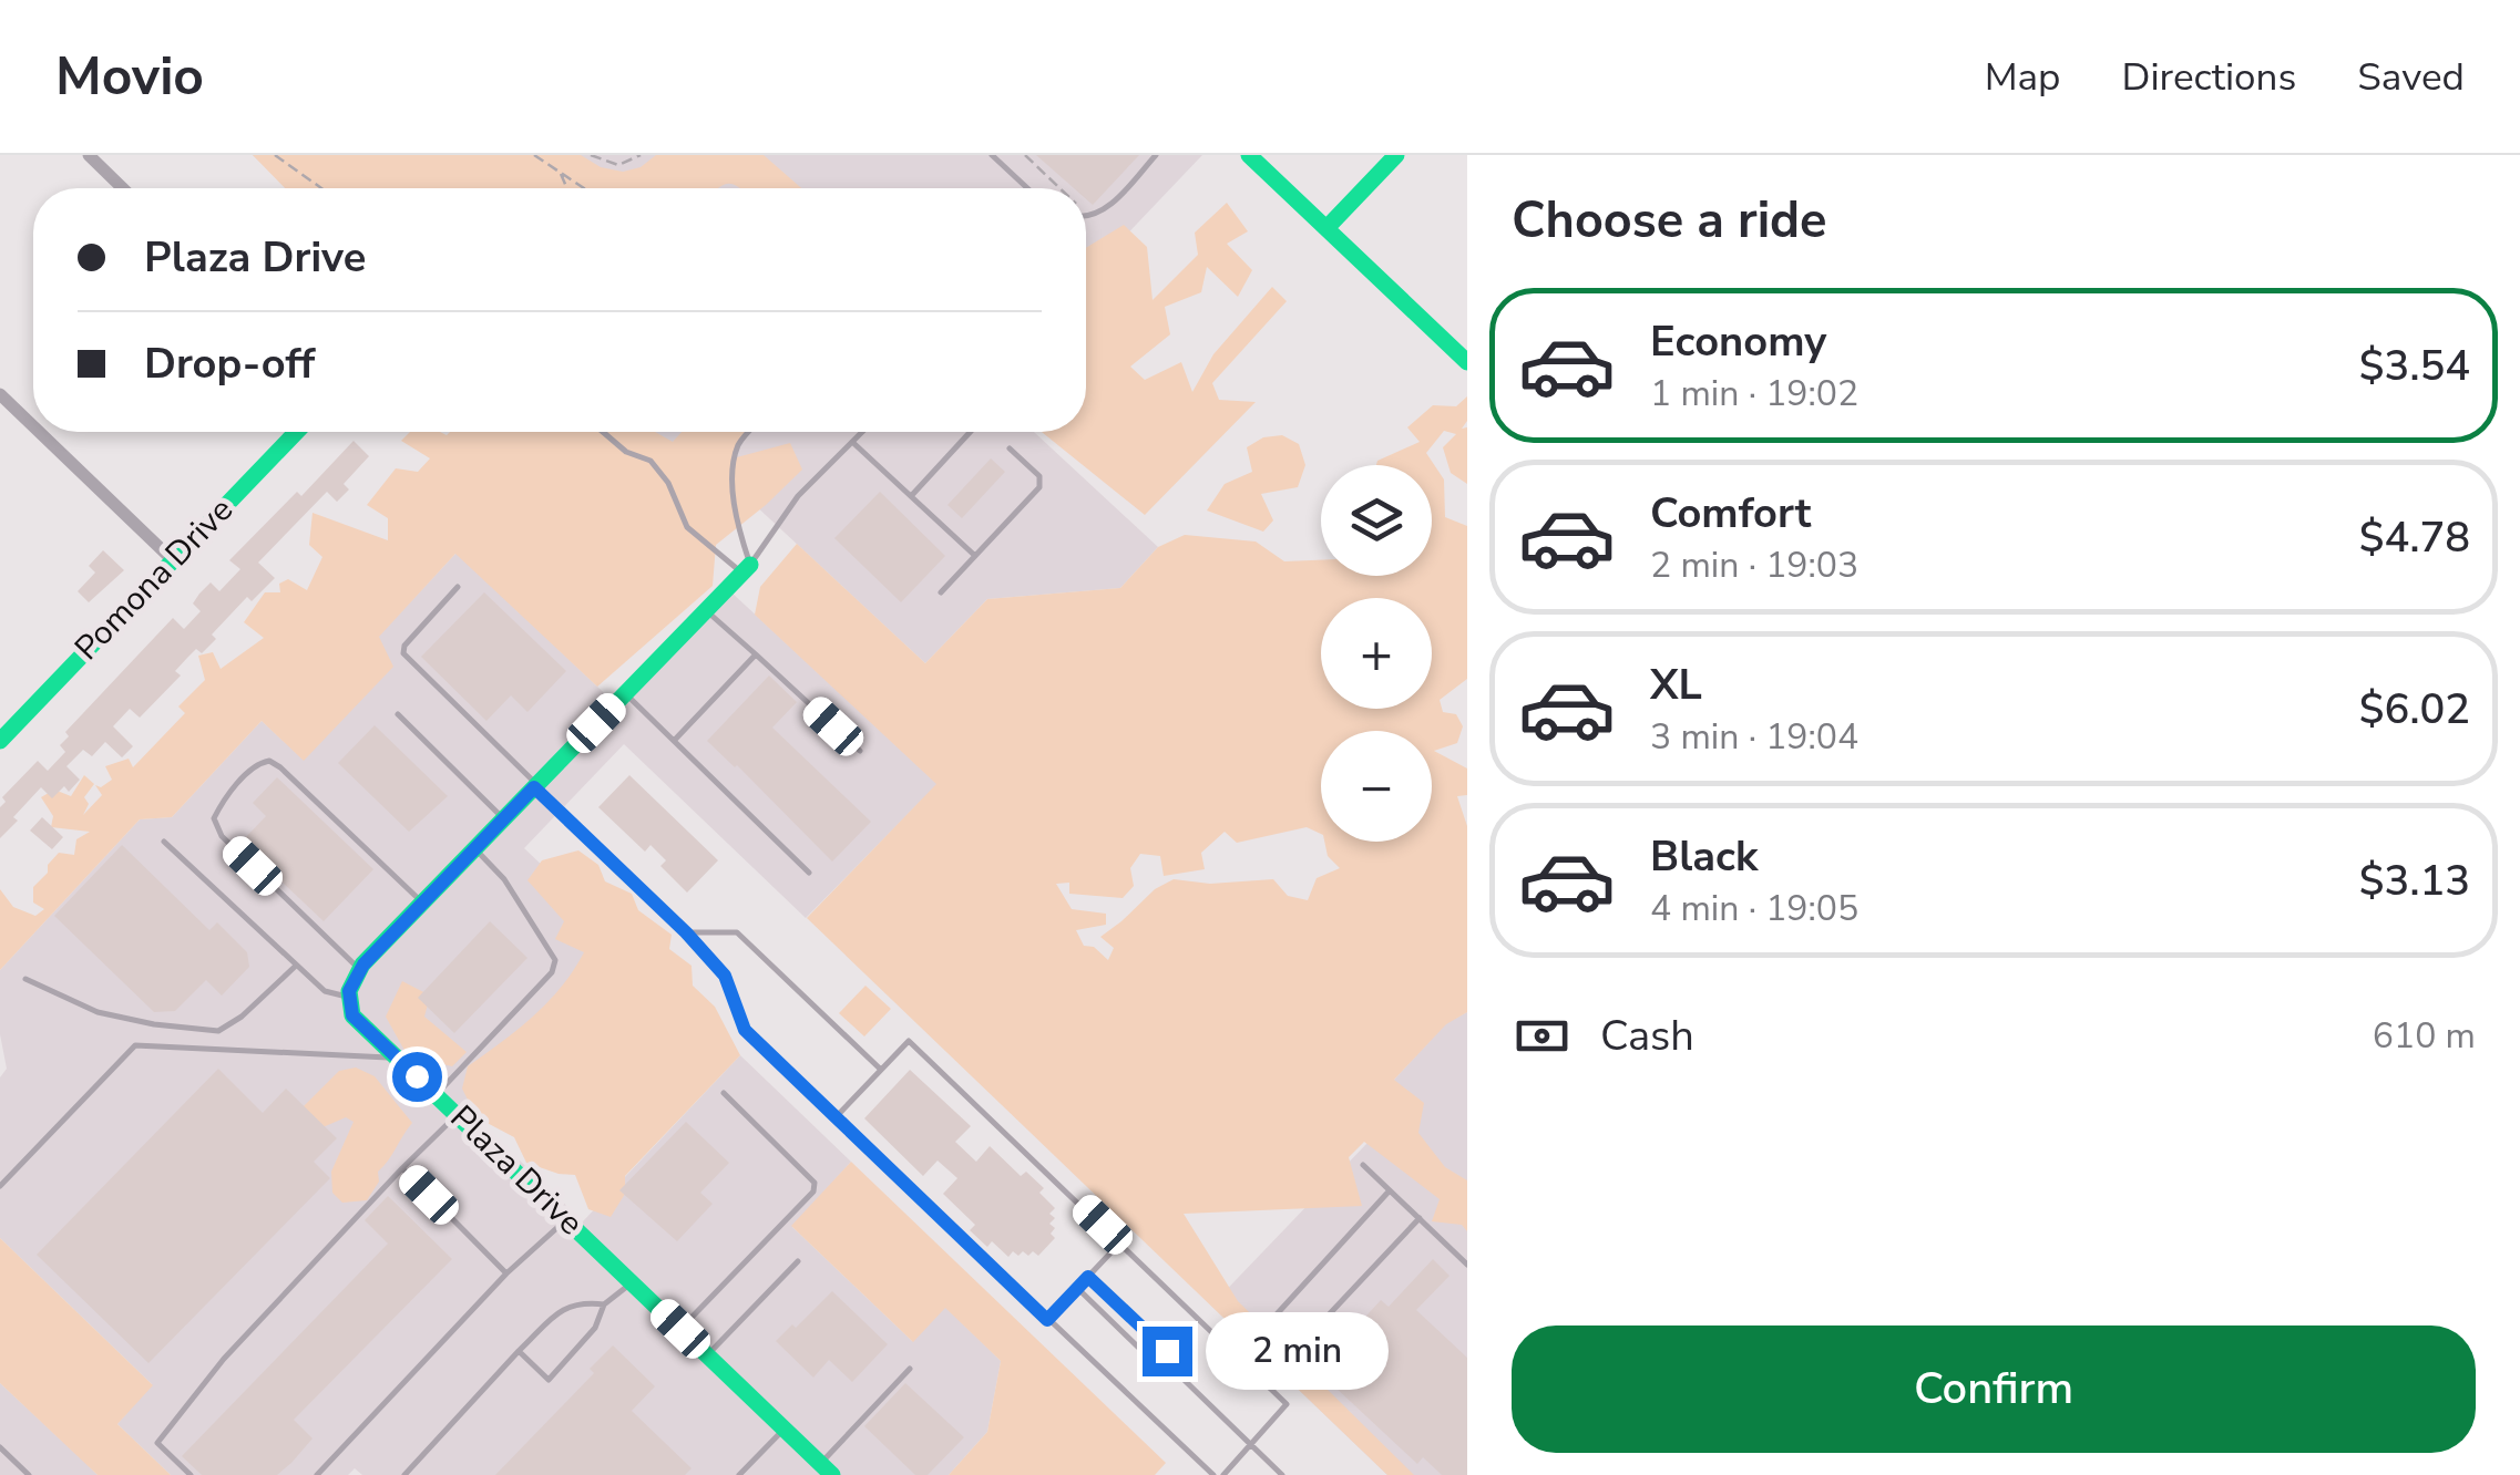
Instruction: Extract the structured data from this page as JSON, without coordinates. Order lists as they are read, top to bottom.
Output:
{
  "streets": {
    "street": ["Pomona Drive", "Plaza Drive"]
  },
  "page": {
    "header": "Movio",
    "nav": ["Map", "Directions", "Saved"],
    "heading": "Choose a ride",
    "banner": ["Plaza Drive", "Drop-off"],
    "list": [
      {
        "name": "Economy",
        "note": "1 min · 19:02",
        "value": "$3.54"
      },
      {
        "name": "Comfort",
        "note": "2 min · 19:03",
        "value": "$4.78"
      },
      {
        "name": "XL",
        "note": "3 min · 19:04",
        "value": "$6.02"
      },
      {
        "name": "Black",
        "note": "4 min · 19:05",
        "value": "$3.13"
      }
    ],
    "map_buttons": ["+", "−"],
    "pay": ["Cash", "610 m"],
    "buttons": "Confirm",
    "bubble": "2 min"
  }
}
